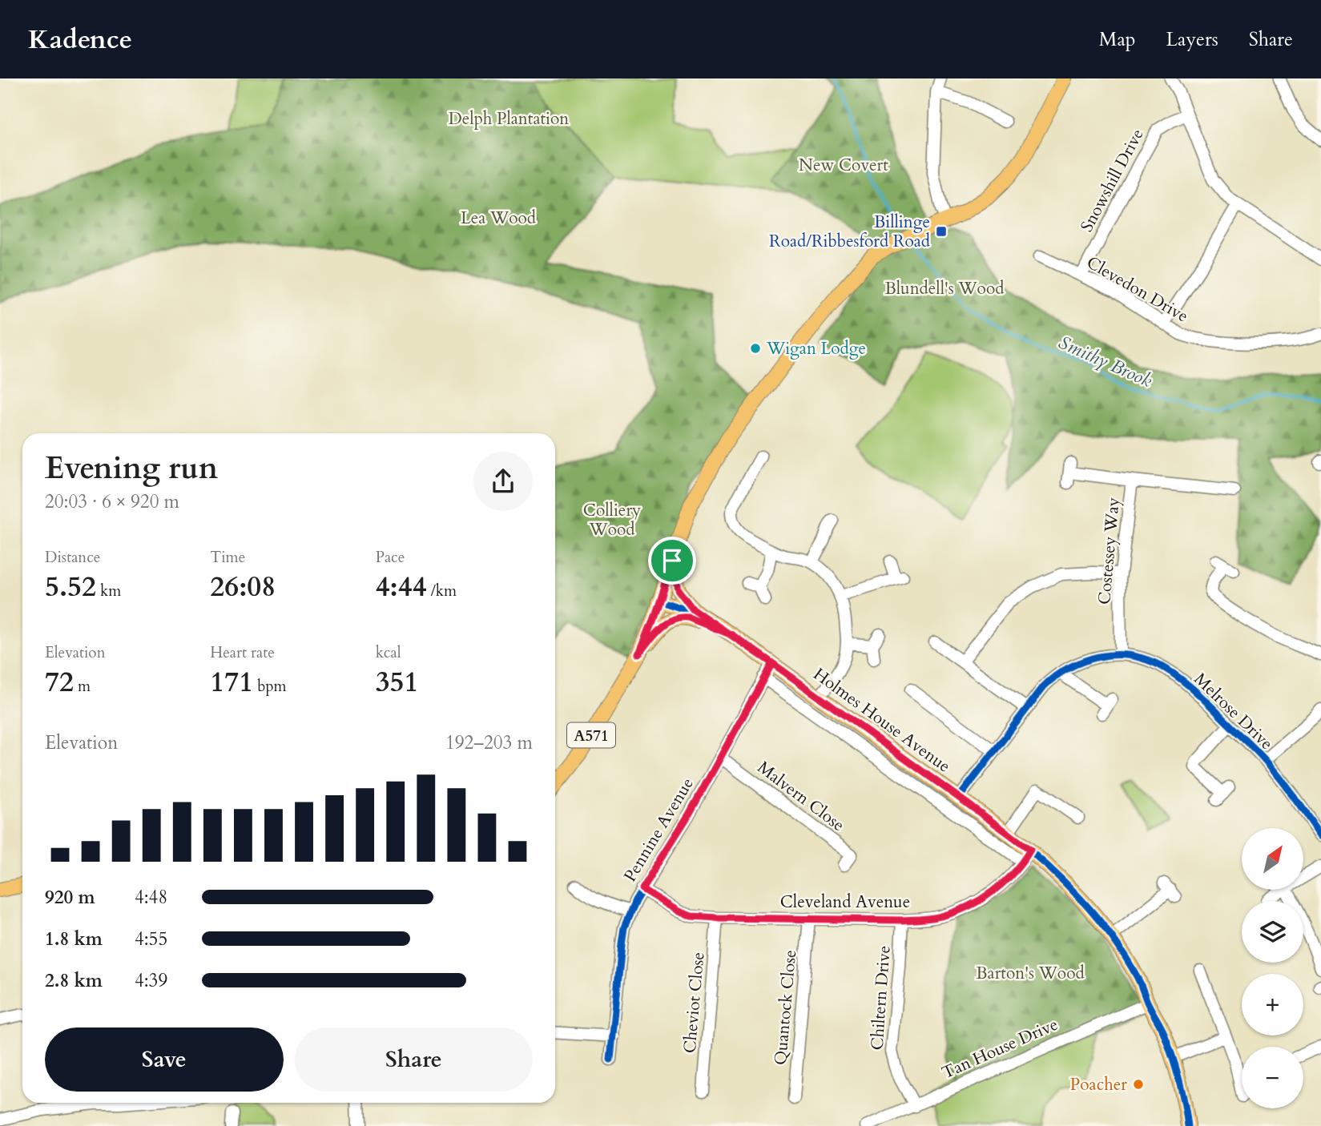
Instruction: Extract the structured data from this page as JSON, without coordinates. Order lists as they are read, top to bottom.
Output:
{
  "streets": {
    "main road": ["Holmes House Avenue", "A571"],
    "street": [
      "Snowshill Drive",
      "Clevedon Drive",
      "Costessey Way",
      "Melrose Drive",
      "Malvern Close",
      "Pennine Avenue",
      "Cleveland Avenue",
      "Chiltern Drive",
      "Cheviot Close",
      "Quantock Close",
      "Tan House Drive"
    ]
  },
  "crossings": [
    ["Snowshill Drive", "Clevedon Drive"],
    ["Costessey Way", "Melrose Drive"],
    ["Melrose Drive", "Holmes House Avenue"],
    ["Holmes House Avenue", "A571"],
    ["Holmes House Avenue", "Pennine Avenue"],
    ["Holmes House Avenue", "Cleveland Avenue"],
    ["Holmes House Avenue", "Tan House Drive"],
    ["Malvern Close", "Pennine Avenue"],
    ["Pennine Avenue", "Cleveland Avenue"],
    ["Cleveland Avenue", "Chiltern Drive"],
    ["Cleveland Avenue", "Cheviot Close"],
    ["Cleveland Avenue", "Quantock Close"],
    ["Chiltern Drive", "Tan House Drive"]
  ],
  "water": ["Smithy Brook"],
  "parks": [
    "Delph Plantation",
    "New Covert",
    "Lea Wood",
    "Blundell's Wood",
    "Colliery Wood",
    "Barton's Wood"
  ],
  "places": {
    "transit": ["Billinge Road/Ribbesford Road"],
    "other": ["Wigan Lodge", "Poacher"]
  },
  "north": "top right",
  "page": {
    "header": "Kadence",
    "nav": ["Map", "Layers", "Share"],
    "heading": ["Evening run", "20:03 · 6 × 920 m"],
    "stats": [
      ["Distance", "5.52 km"],
      ["Time", "26:08"],
      ["Pace", "4:44 /km"],
      ["Elevation", "72 m"],
      ["Heart rate", "171 bpm"],
      ["kcal", "351"]
    ],
    "chart": ["Elevation", "192–203 m"],
    "map_buttons": ["+", "−"],
    "list": [
      {
        "name": "920 m",
        "note": "4:48"
      },
      {
        "name": "1.8 km",
        "note": "4:55"
      },
      {
        "name": "2.8 km",
        "note": "4:39"
      }
    ],
    "buttons": ["Save", "Share"]
  }
}
